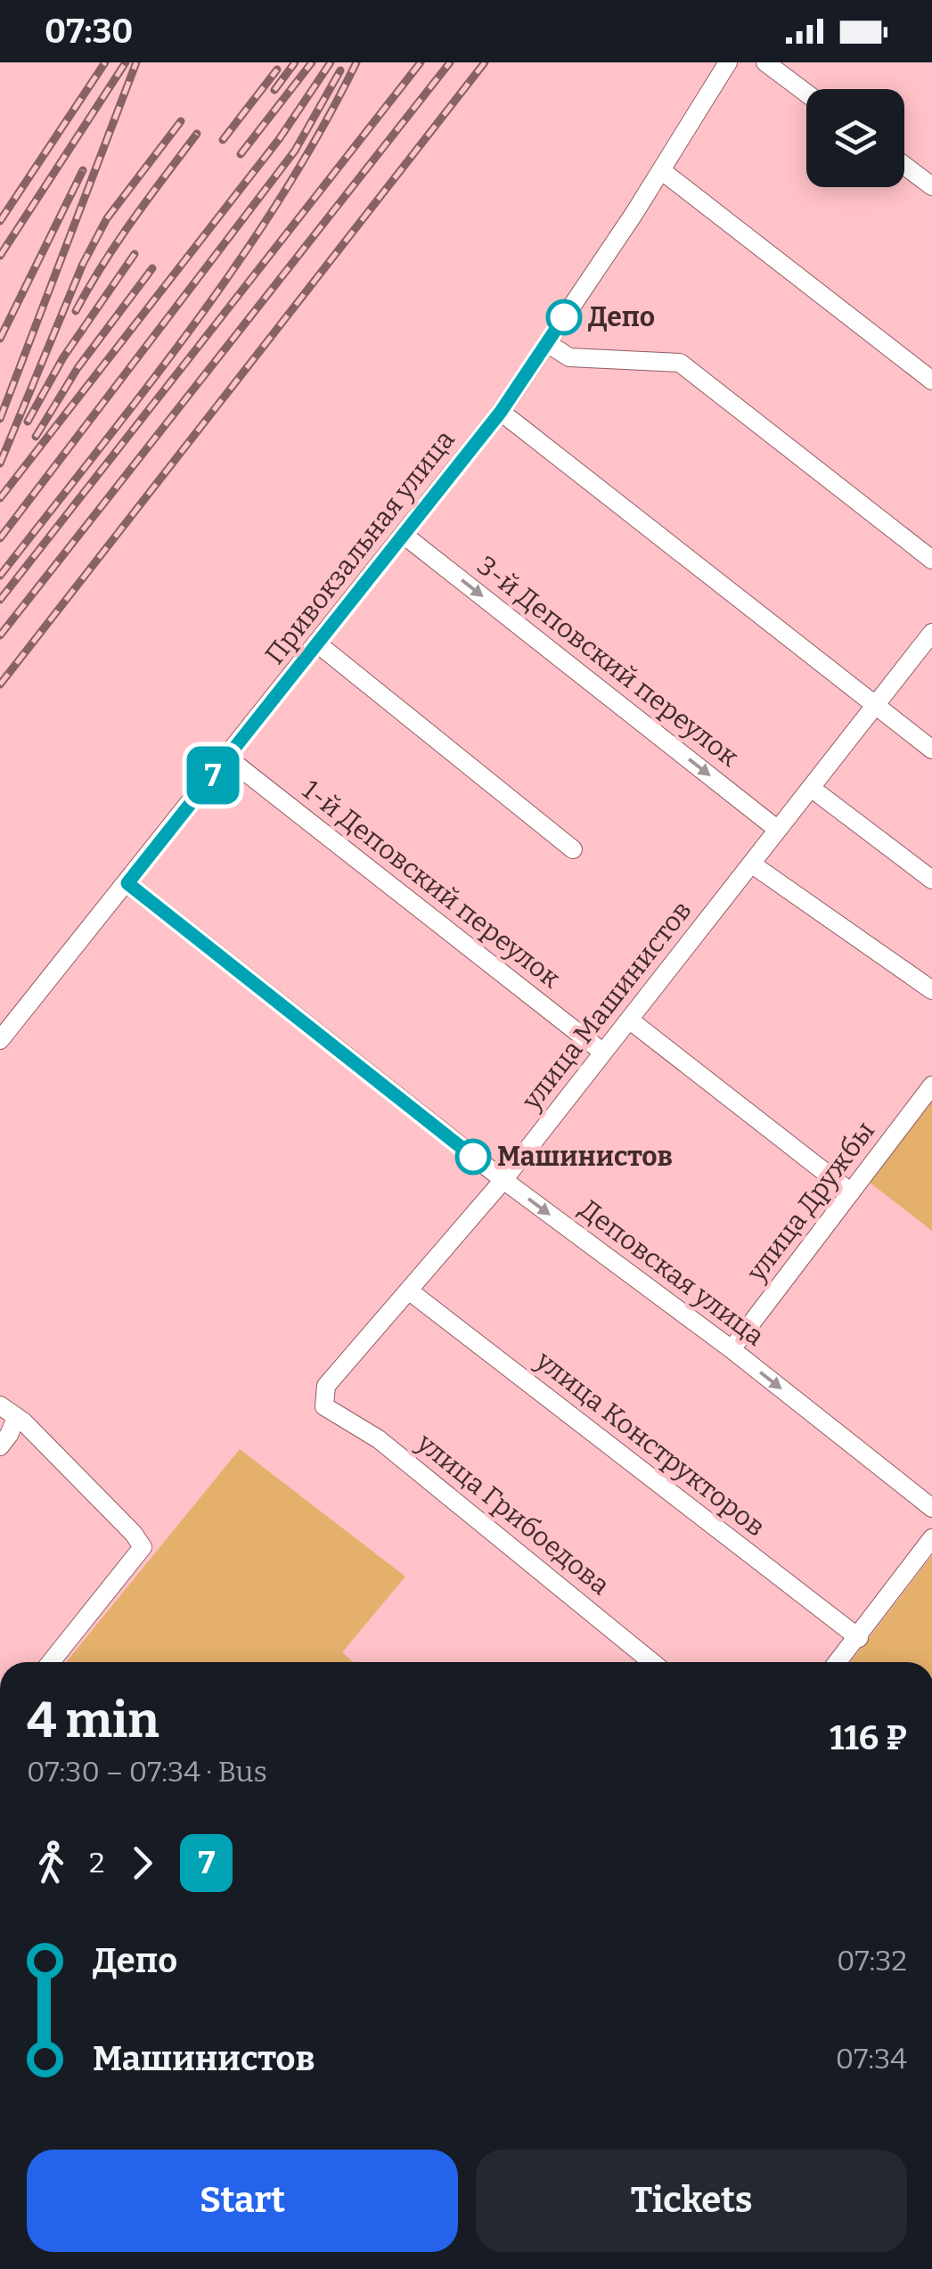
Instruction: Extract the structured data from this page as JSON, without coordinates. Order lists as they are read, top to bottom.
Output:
{
  "streets": {
    "street": [
      "Привокзальная улица",
      "3-й Деповский переулок",
      "1-й Деповский переулок",
      "улица Машинистов",
      "улица Дружбы",
      "Деповская улица",
      "улица Конструкторов",
      "улица Грибоедова"
    ]
  },
  "crossings": [
    ["Привокзальная улица", "3-й Деповский переулок"],
    ["Привокзальная улица", "1-й Деповский переулок"],
    ["Привокзальная улица", "Деповская улица"],
    ["3-й Деповский переулок", "улица Машинистов"],
    ["1-й Деповский переулок", "улица Машинистов"],
    ["улица Машинистов", "Деповская улица"],
    ["улица Машинистов", "улица Конструкторов"],
    ["улица Машинистов", "улица Грибоедова"],
    ["улица Дружбы", "Деповская улица"]
  ],
  "one_way": ["Деповская улица"],
  "places": ["Депо", "Машинистов"],
  "lines": ["bus line 7"],
  "page": {
    "status": "07:30",
    "on_map": "7",
    "heading": ["4 min", "07:30 – 07:34 · Bus", "116 ₽"],
    "legs": ["2", "7"],
    "list": [
      {
        "name": "Депо",
        "value": "07:32"
      },
      {
        "name": "Машинистов",
        "value": "07:34"
      }
    ],
    "buttons": ["Start", "Tickets"]
  }
}
